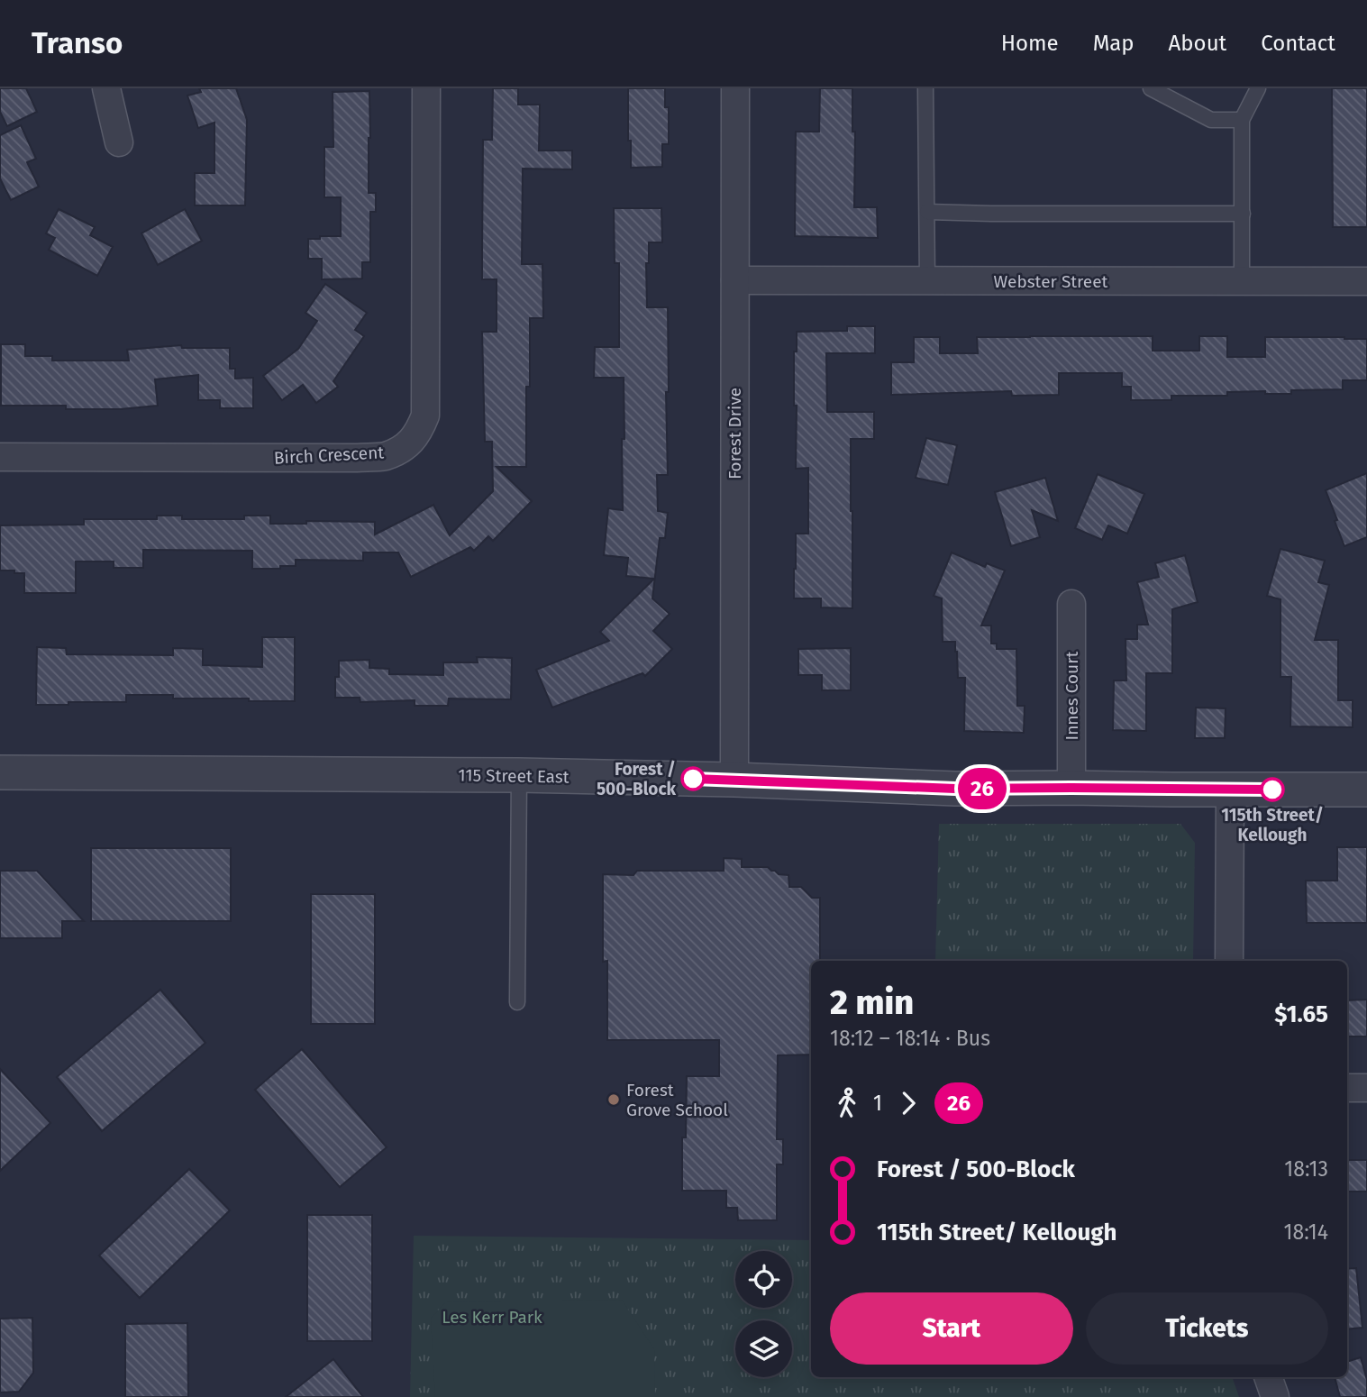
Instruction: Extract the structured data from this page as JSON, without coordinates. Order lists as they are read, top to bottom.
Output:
{
  "streets": {
    "street": [
      "Webster Street",
      "Forest Drive",
      "Birch Crescent",
      "Innes Court",
      "115 Street East"
    ]
  },
  "crossings": [
    ["Webster Street", "Forest Drive"],
    ["Forest Drive", "115 Street East"],
    ["Innes Court", "115 Street East"]
  ],
  "parks": ["Les Kerr Park"],
  "places": ["Forest / 500-Block", "115th Street/ Kellough", "Forest Grove School"],
  "lines": ["bus line 26"],
  "page": {
    "header": "Transo",
    "nav": [
      "Home",
      "Map",
      "About",
      "Contact"
    ],
    "on_map": "26",
    "heading": ["2 min", "18:12 – 18:14 · Bus", "$1.65"],
    "legs": ["1", "26"],
    "list": [
      {
        "name": "Forest / 500-Block",
        "value": "18:13"
      },
      {
        "name": "115th Street/ Kellough",
        "value": "18:14"
      }
    ],
    "buttons": ["Start", "Tickets"]
  }
}
